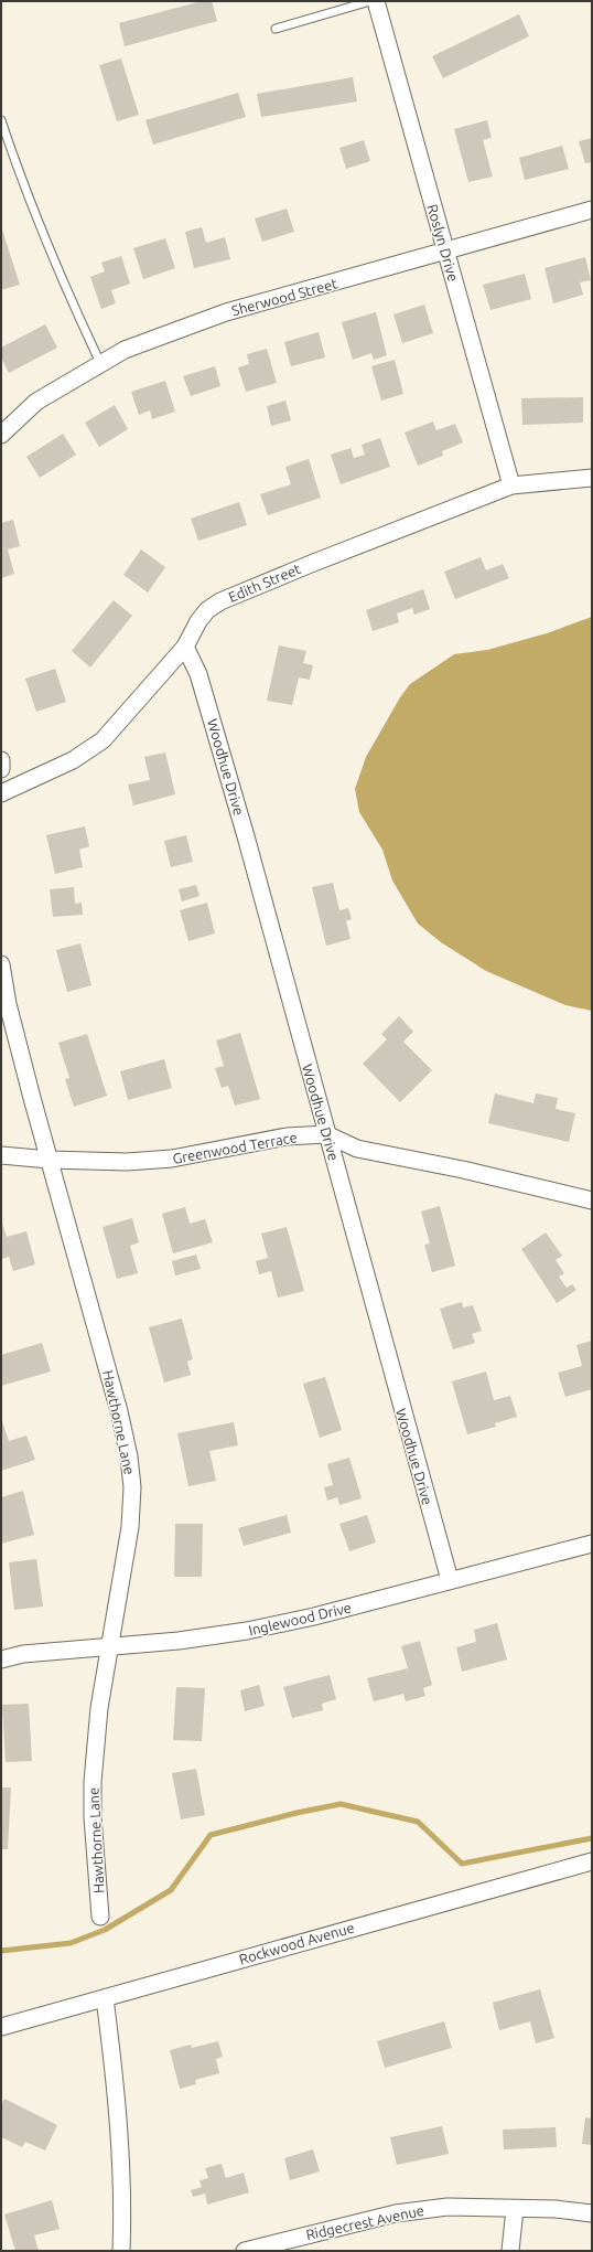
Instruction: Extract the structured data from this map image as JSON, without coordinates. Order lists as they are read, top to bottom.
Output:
{
  "streets": {
    "street": [
      "Roslyn Drive",
      "Sherwood Street",
      "Edith Street",
      "Woodhue Drive",
      "Greenwood Terrace",
      "Hawthorne Lane",
      "Inglewood Drive",
      "Rockwood Avenue",
      "Ridgecrest Avenue"
    ]
  },
  "crossings": [
    ["Roslyn Drive", "Sherwood Street"],
    ["Roslyn Drive", "Edith Street"],
    ["Edith Street", "Woodhue Drive"],
    ["Woodhue Drive", "Greenwood Terrace"],
    ["Woodhue Drive", "Inglewood Drive"],
    ["Greenwood Terrace", "Hawthorne Lane"],
    ["Hawthorne Lane", "Inglewood Drive"]
  ]
}
